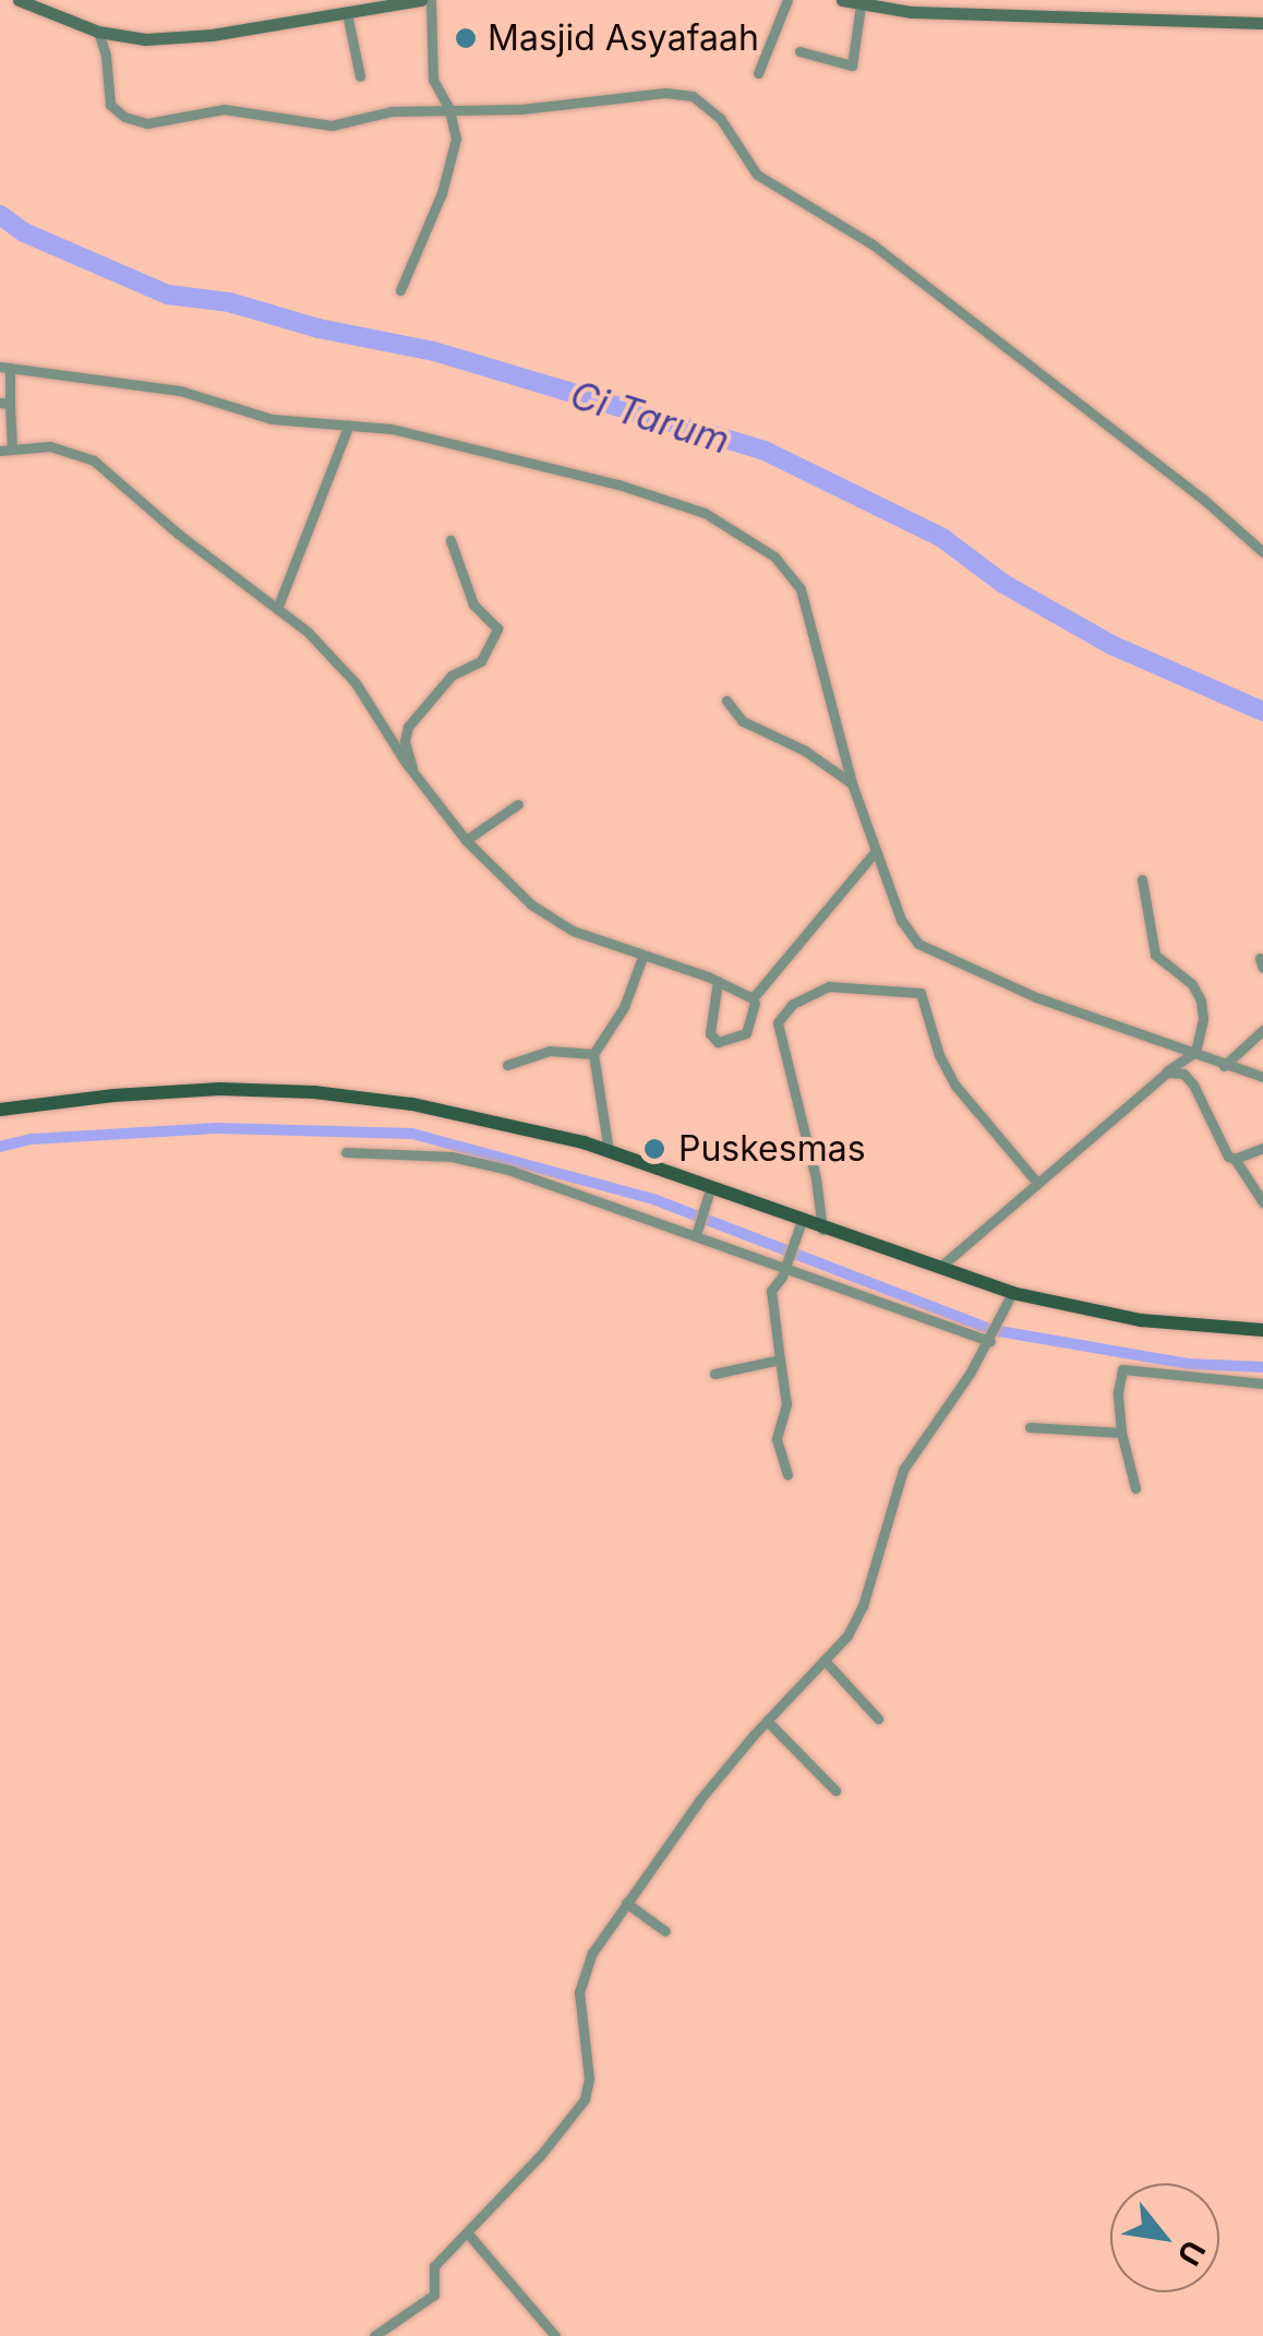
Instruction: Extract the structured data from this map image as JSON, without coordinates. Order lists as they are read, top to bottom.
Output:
{
  "water": ["Ci Tarum"],
  "places": ["Masjid Asyafaah", "Puskesmas"],
  "north": "bottom right"
}
